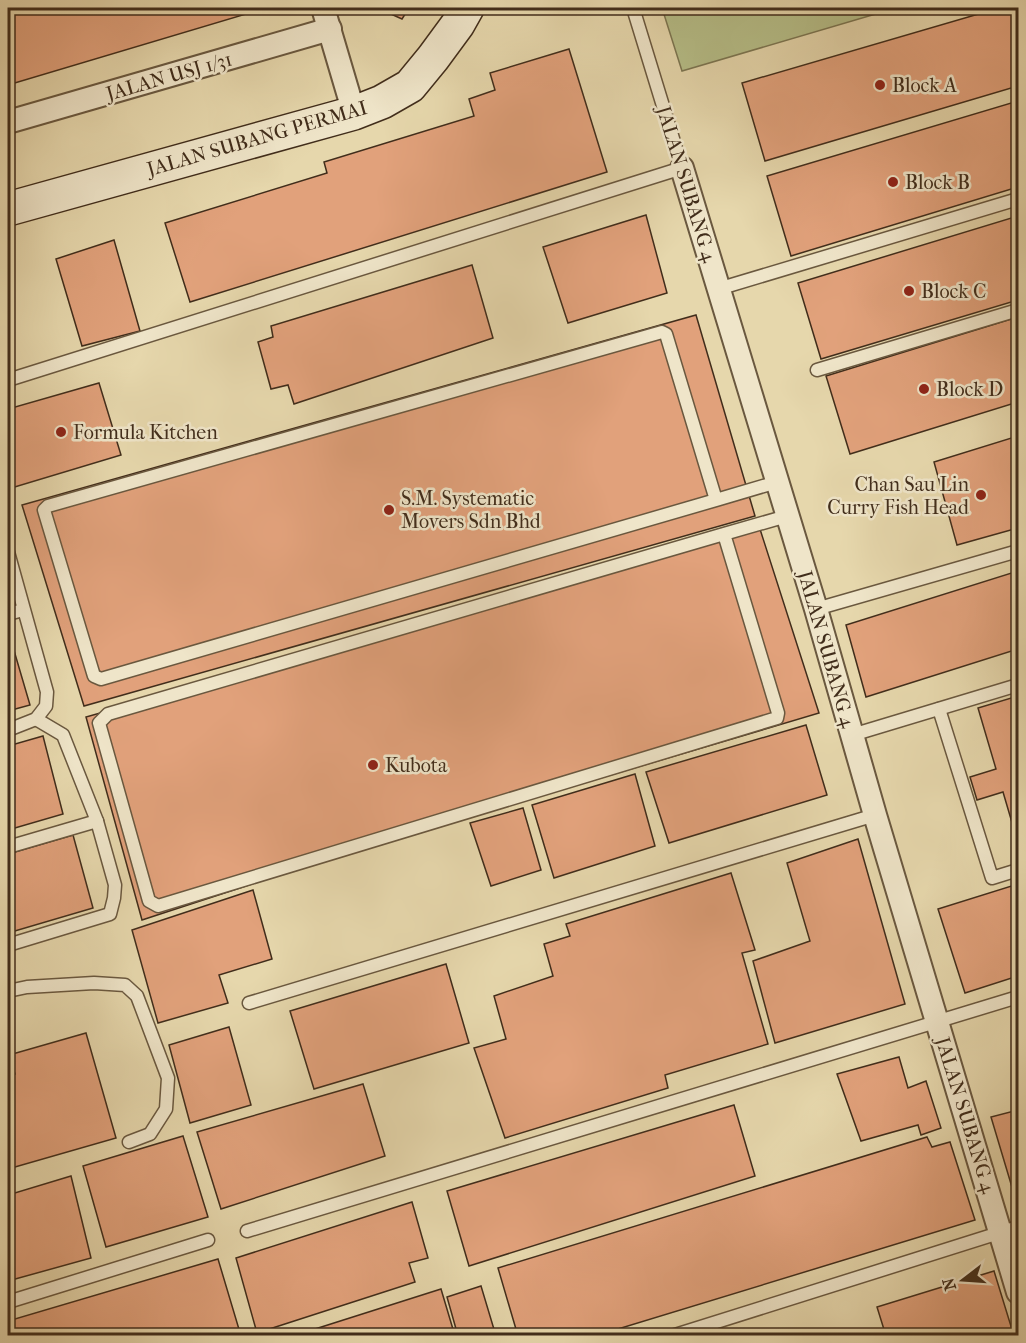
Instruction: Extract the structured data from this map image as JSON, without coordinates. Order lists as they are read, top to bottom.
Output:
{
  "streets": {
    "street": ["JALAN USJ 1/31", "JALAN SUBANG PERMAI", "JALAN SUBANG 4"]
  },
  "places": [
    "Block A",
    "Block B",
    "Block C",
    "Block D",
    "Formula Kitchen",
    "Chan Sau Lin Curry Fish Head",
    "S.M. Systematic Movers Sdn Bhd",
    "Kubota"
  ],
  "north": "left"
}
